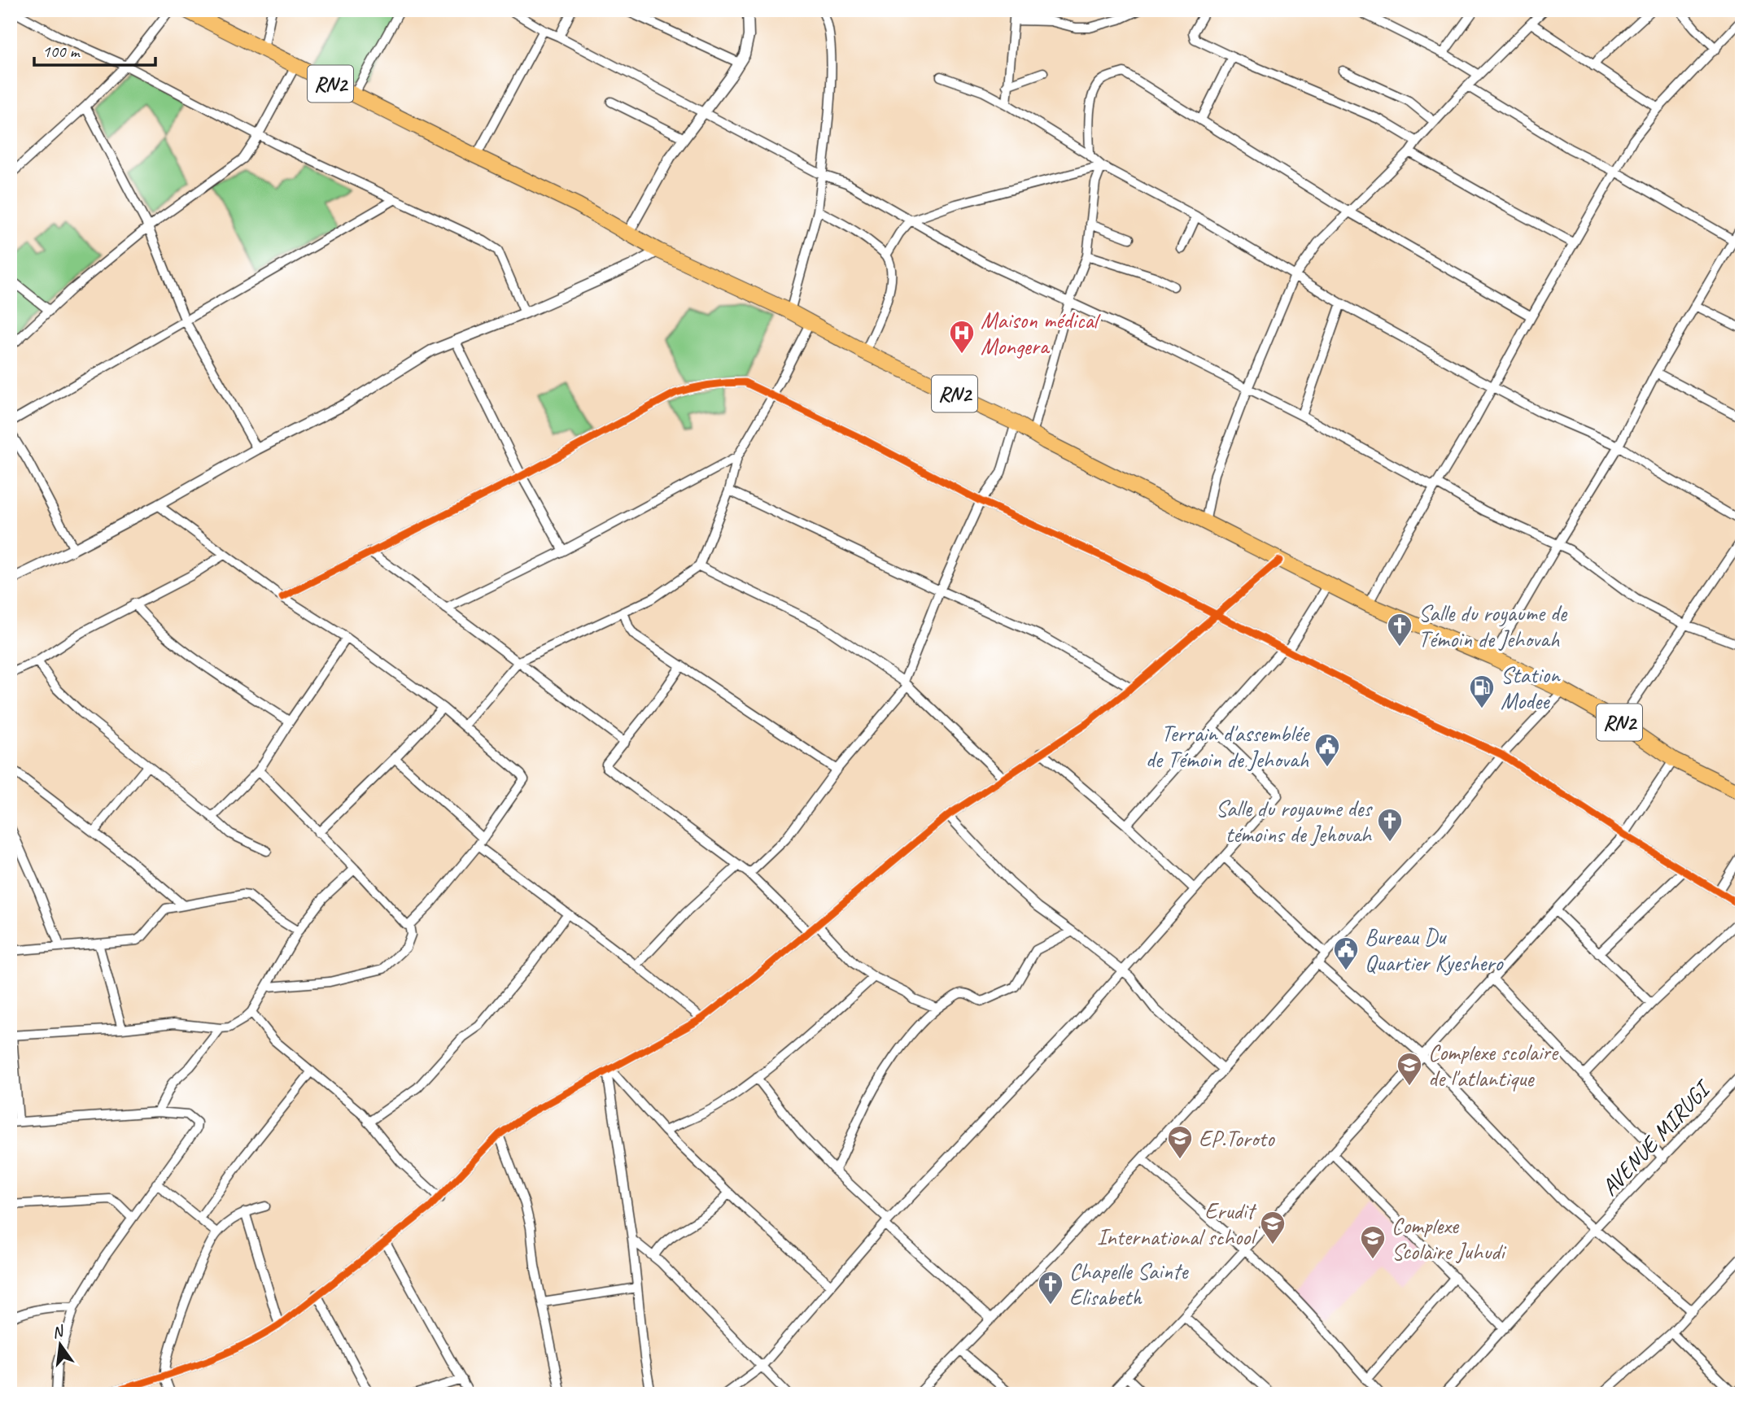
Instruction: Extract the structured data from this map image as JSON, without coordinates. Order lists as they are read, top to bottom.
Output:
{
  "streets": {
    "highway": ["RN2"],
    "street": ["AVENUE MIRUGI"]
  },
  "places": {
    "hospital": ["Maison médical Mongera"],
    "church": ["Salle du royaume de Témoin de Jehovah", "Salle du royaume des témoins de Jehovah", "Chapelle Sainte Elisabeth"],
    "fuel station": ["Station Modee"],
    "public building": ["Terrain d'assemblée de Témoin de Jehovah", "Bureau Du Quartier Kyeshero"],
    "school or university": [
      "Complexe scolaire de l'atlantique",
      "EP.Toroto",
      "Erudit International school",
      "Complexe Scolaire Juhudi"
    ]
  },
  "scale_bar": "100 m",
  "north": "top"
}
